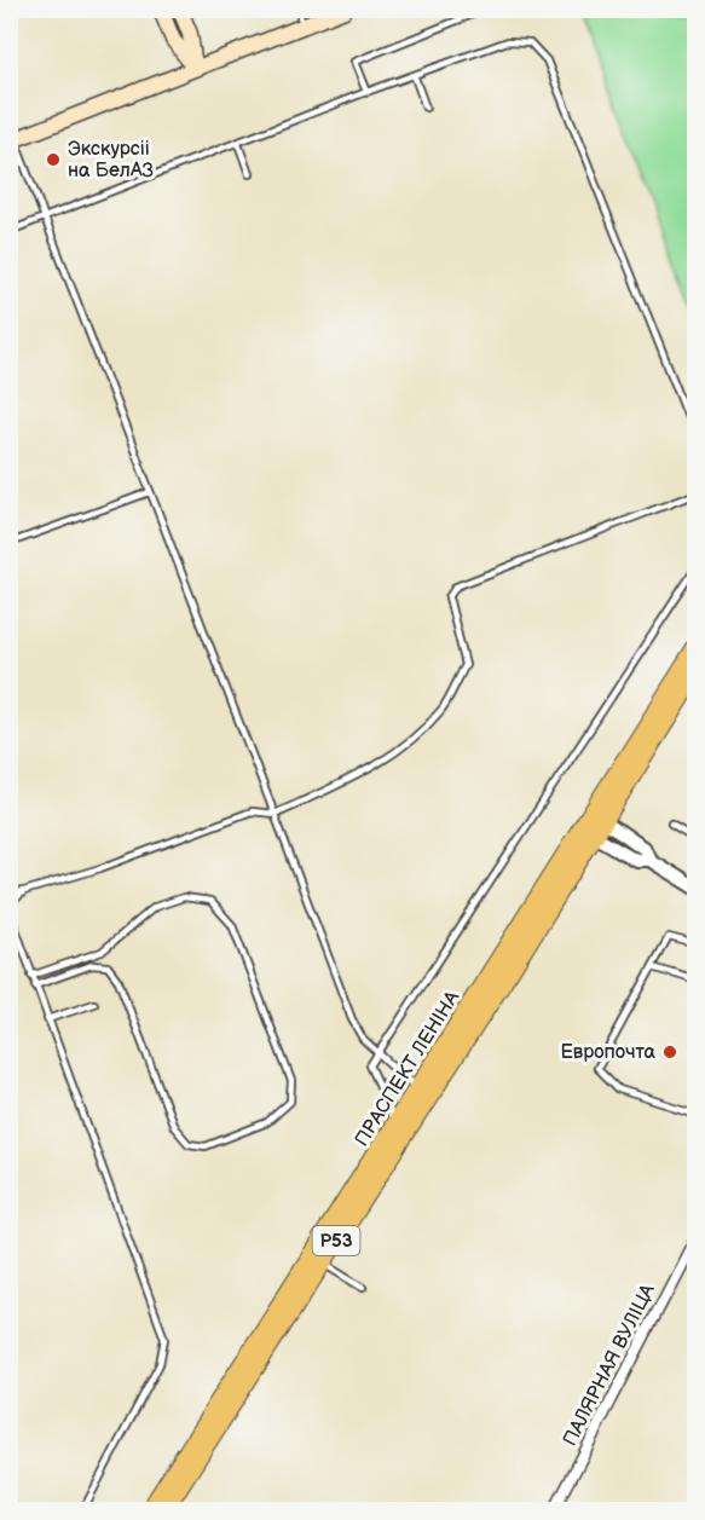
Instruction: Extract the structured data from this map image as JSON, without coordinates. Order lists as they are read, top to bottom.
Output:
{
  "streets": {
    "main road": ["ПРАСПЕКТ ЛЕНІНА", "Р53"],
    "street": ["ПАЛЯРНАЯ ВУЛІЦА"]
  },
  "places": ["Экскурсіі на БелАЗ", "Европочта"]
}
